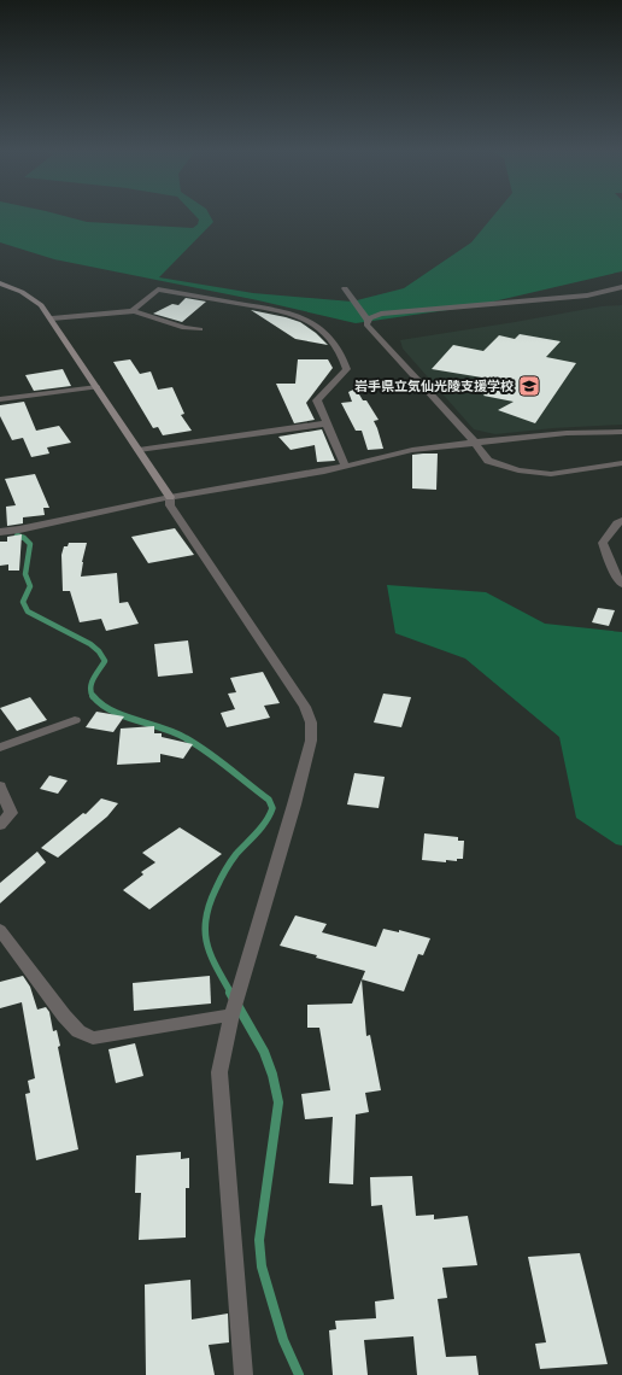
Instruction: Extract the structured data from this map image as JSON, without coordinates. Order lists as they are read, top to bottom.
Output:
{
  "places": {
    "school or university": ["岩手県立気仙光陵支援学校"]
  }
}
